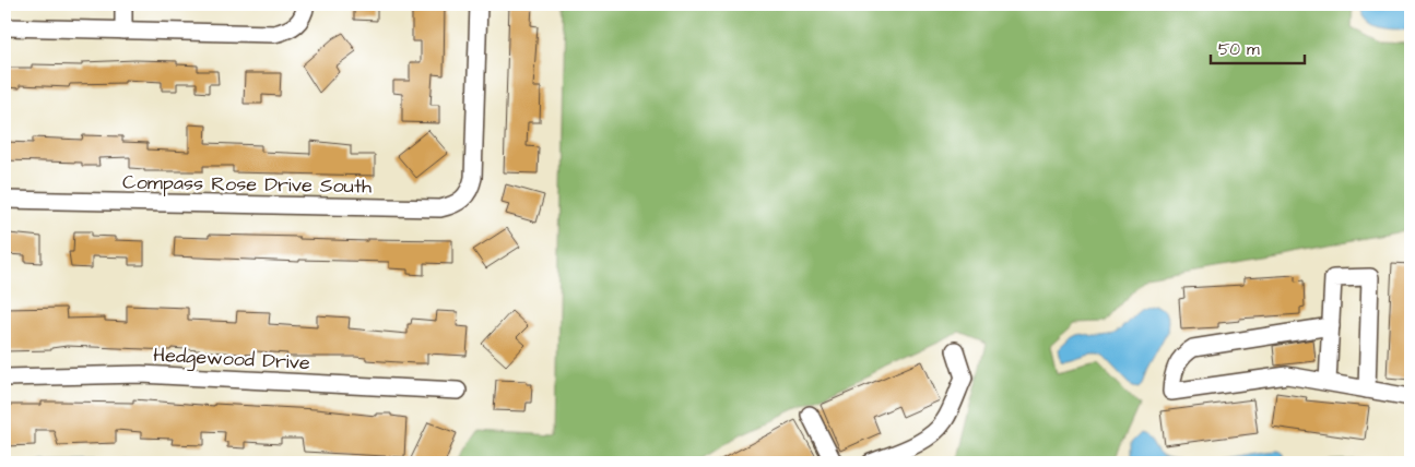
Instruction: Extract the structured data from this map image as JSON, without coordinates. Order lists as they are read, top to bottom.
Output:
{
  "streets": {
    "street": ["Compass Rose Drive South", "Hedgewood Drive"]
  },
  "scale_bar": "50 m"
}
